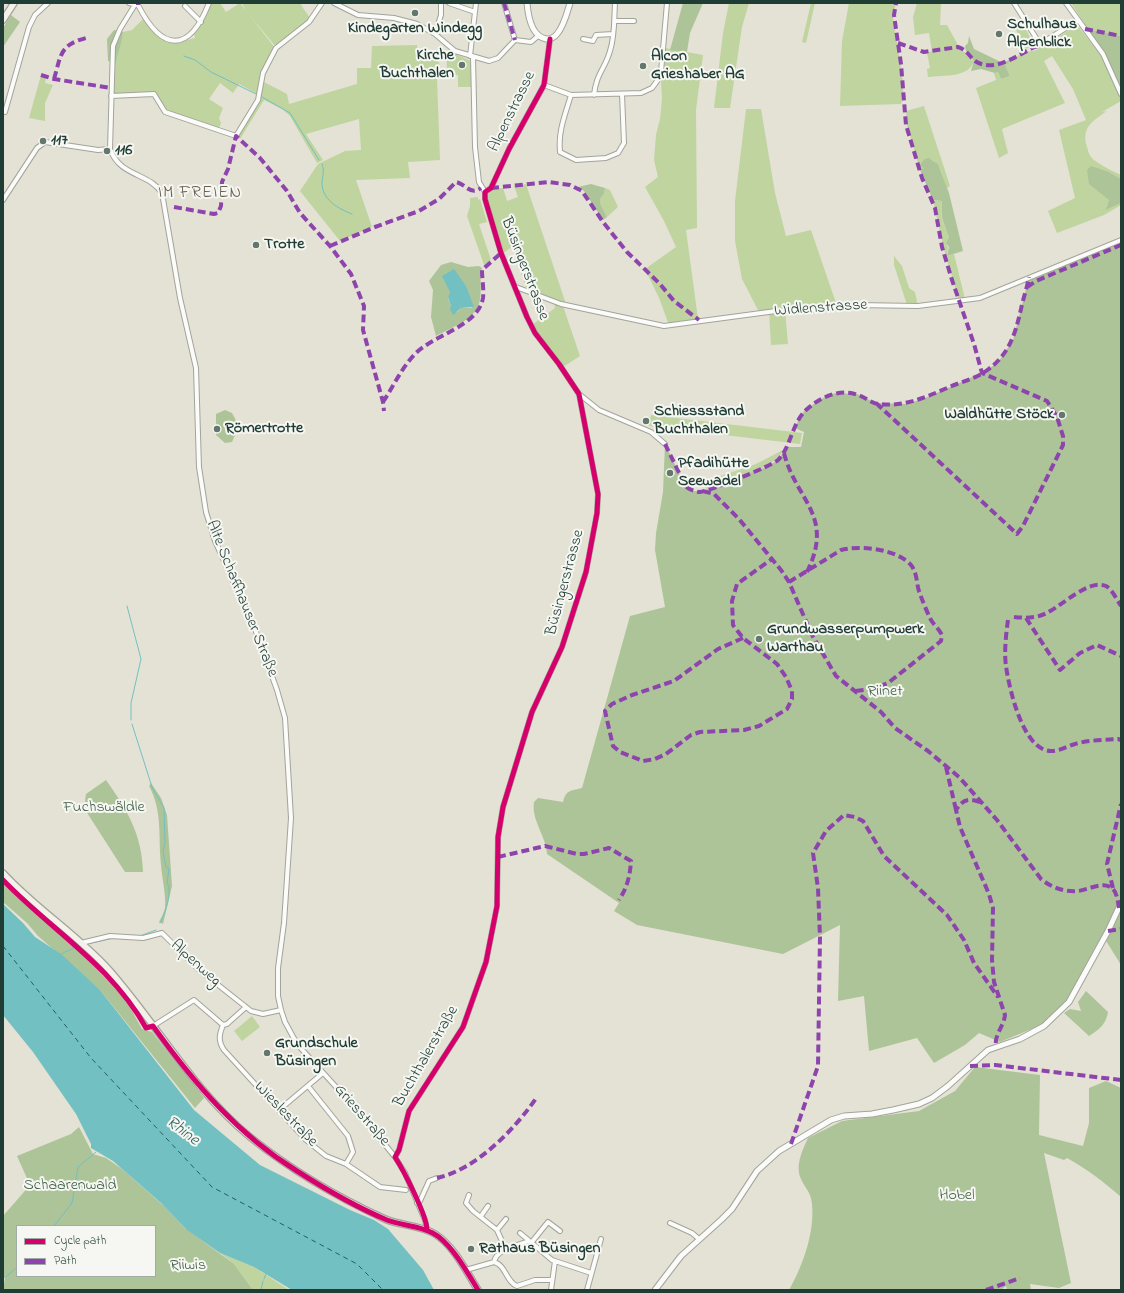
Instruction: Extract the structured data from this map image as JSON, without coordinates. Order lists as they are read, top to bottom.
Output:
{
  "streets": {
    "street": [
      "Alpenstrasse",
      "Büsingerstrasse",
      "Widlenstrasse",
      "Alte Schaffhauser Straße",
      "Alpenweg",
      "Buchthalerstraße",
      "Wieslestraße",
      "Griesstraße"
    ]
  },
  "crossings": [
    ["Alpenstrasse", "Büsingerstrasse"],
    ["Büsingerstrasse", "Widlenstrasse"],
    ["Büsingerstrasse", "Buchthalerstraße"],
    ["Alte Schaffhauser Straße", "Alpenweg"],
    ["Alte Schaffhauser Straße", "Griesstraße"],
    ["Alpenweg", "Griesstraße"],
    ["Buchthalerstraße", "Griesstraße"]
  ],
  "districts": ["IM FREIEN"],
  "water": ["Rhine"],
  "parks": [
    "Riinet",
    "Fuchswäldle",
    "Schaarenwald",
    "Hobel",
    "Riiwis"
  ],
  "places": [
    "Kindegarten Windegg",
    "Schulhaus Alpenblick",
    "Kirche Buchthalen",
    "Alcon Grieshaber AG",
    "117",
    "116",
    "Trotte",
    "Waldhütte Stöck",
    "Schiessstand Buchthalen",
    "Römertrotte",
    "Pfadihütte Seewadel",
    "Grundwasserpumpwerk Warthau",
    "Grundschule Büsingen",
    "Rathaus Büsingen"
  ],
  "legend": ["Cycle path", "Path"]
}
